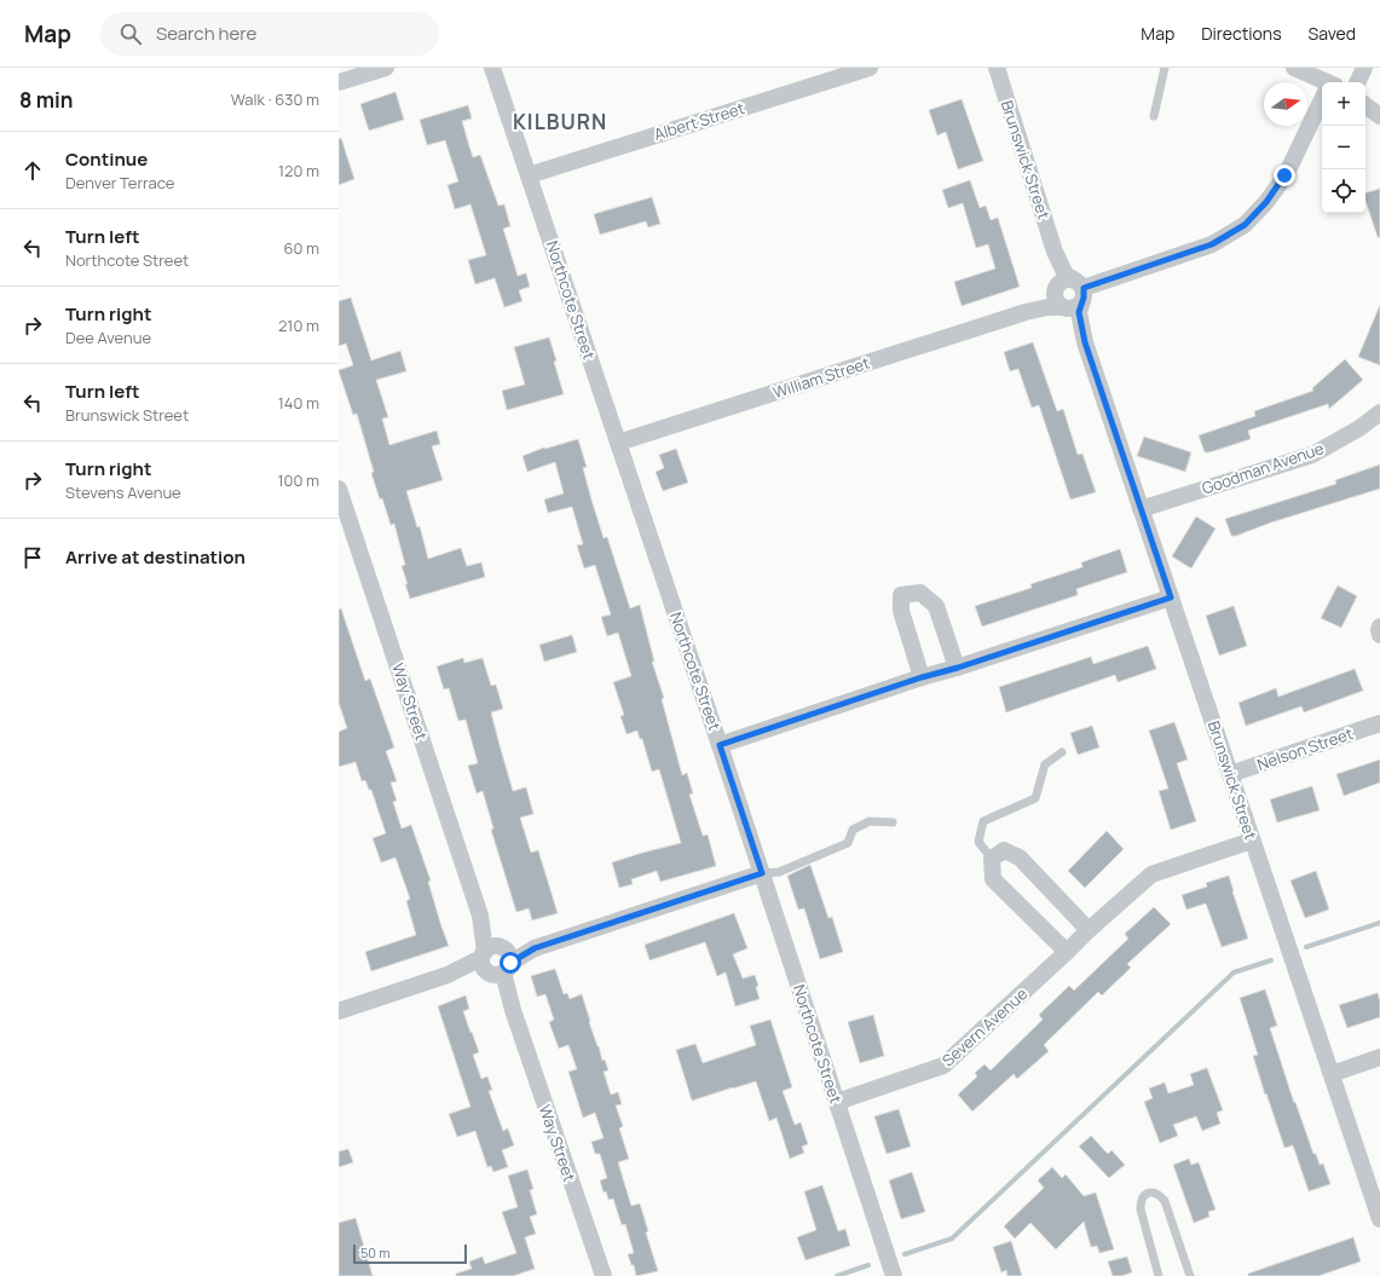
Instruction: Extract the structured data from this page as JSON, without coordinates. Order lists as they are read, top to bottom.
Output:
{
  "streets": {
    "street": [
      "Albert Street",
      "Brunswick Street",
      "Northcote Street",
      "William Street",
      "Goodman Avenue",
      "Way Street",
      "Nelson Street",
      "Severn Avenue"
    ]
  },
  "crossings": [
    ["Albert Street", "Northcote Street"],
    ["Brunswick Street", "William Street"],
    ["Brunswick Street", "Goodman Avenue"],
    ["Brunswick Street", "Nelson Street"],
    ["Brunswick Street", "Severn Avenue"],
    ["Northcote Street", "William Street"],
    ["Northcote Street", "Severn Avenue"]
  ],
  "districts": ["KILBURN"],
  "scale_bar": "50 m",
  "north": "right",
  "page": {
    "header": "Map",
    "search": "Search here",
    "nav": ["Map", "Directions", "Saved"],
    "heading": ["8 min", "Walk · 630 m"],
    "map_buttons": ["+", "−"],
    "list": [
      ["Continue", "Denver Terrace", "120 m"],
      ["Turn left", "Northcote Street", "60 m"],
      ["Turn right", "Dee Avenue", "210 m"],
      ["Turn left", "Brunswick Street", "140 m"],
      ["Turn right", "Stevens Avenue", "100 m"],
      "Arrive at destination"
    ],
    "scale": "50 m"
  }
}
